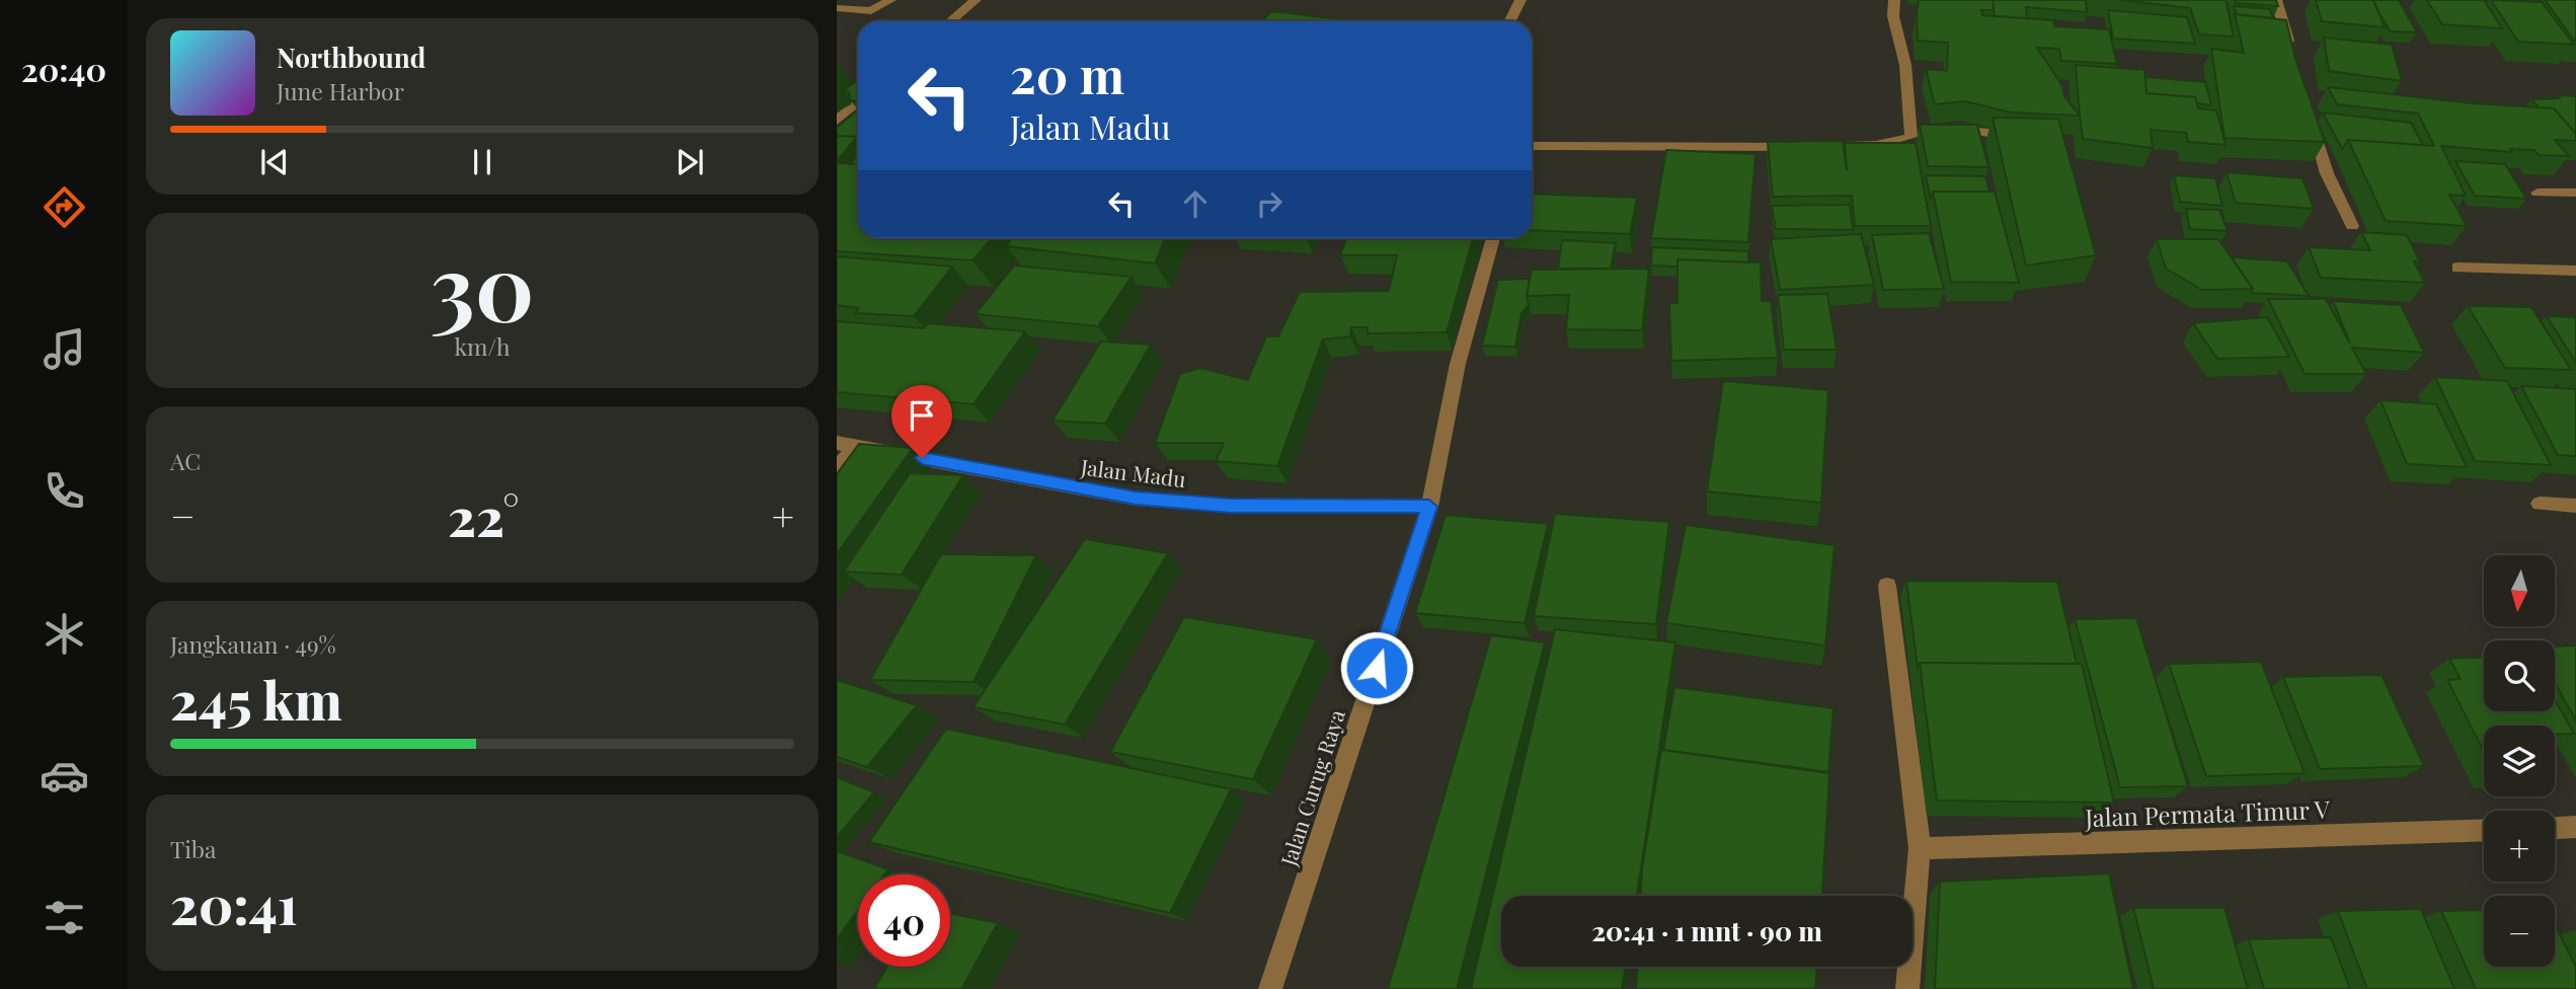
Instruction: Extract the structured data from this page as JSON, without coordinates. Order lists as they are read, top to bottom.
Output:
{
  "streets": {
    "street": ["Jalan Madu", "Jalan Curug Raya", "Jalan Permata Timur V"]
  },
  "crossings": [
    ["Jalan Madu", "Jalan Curug Raya"]
  ],
  "north": "bottom",
  "page": {
    "tabs": "20:40",
    "turn": ["20 m", "Jalan Madu"],
    "song": ["Northbound", "June Harbor"],
    "tile": [
      ["30", "km/h"],
      "AC",
      ["Jangkauan · 49%", "245 km"],
      ["Tiba", "20:41"]
    ],
    "heat": ["−", "22°", "+"],
    "map_buttons": ["+", "−"],
    "limit": "40",
    "trip": "20:41 · 1 mnt · 90 m"
  }
}
